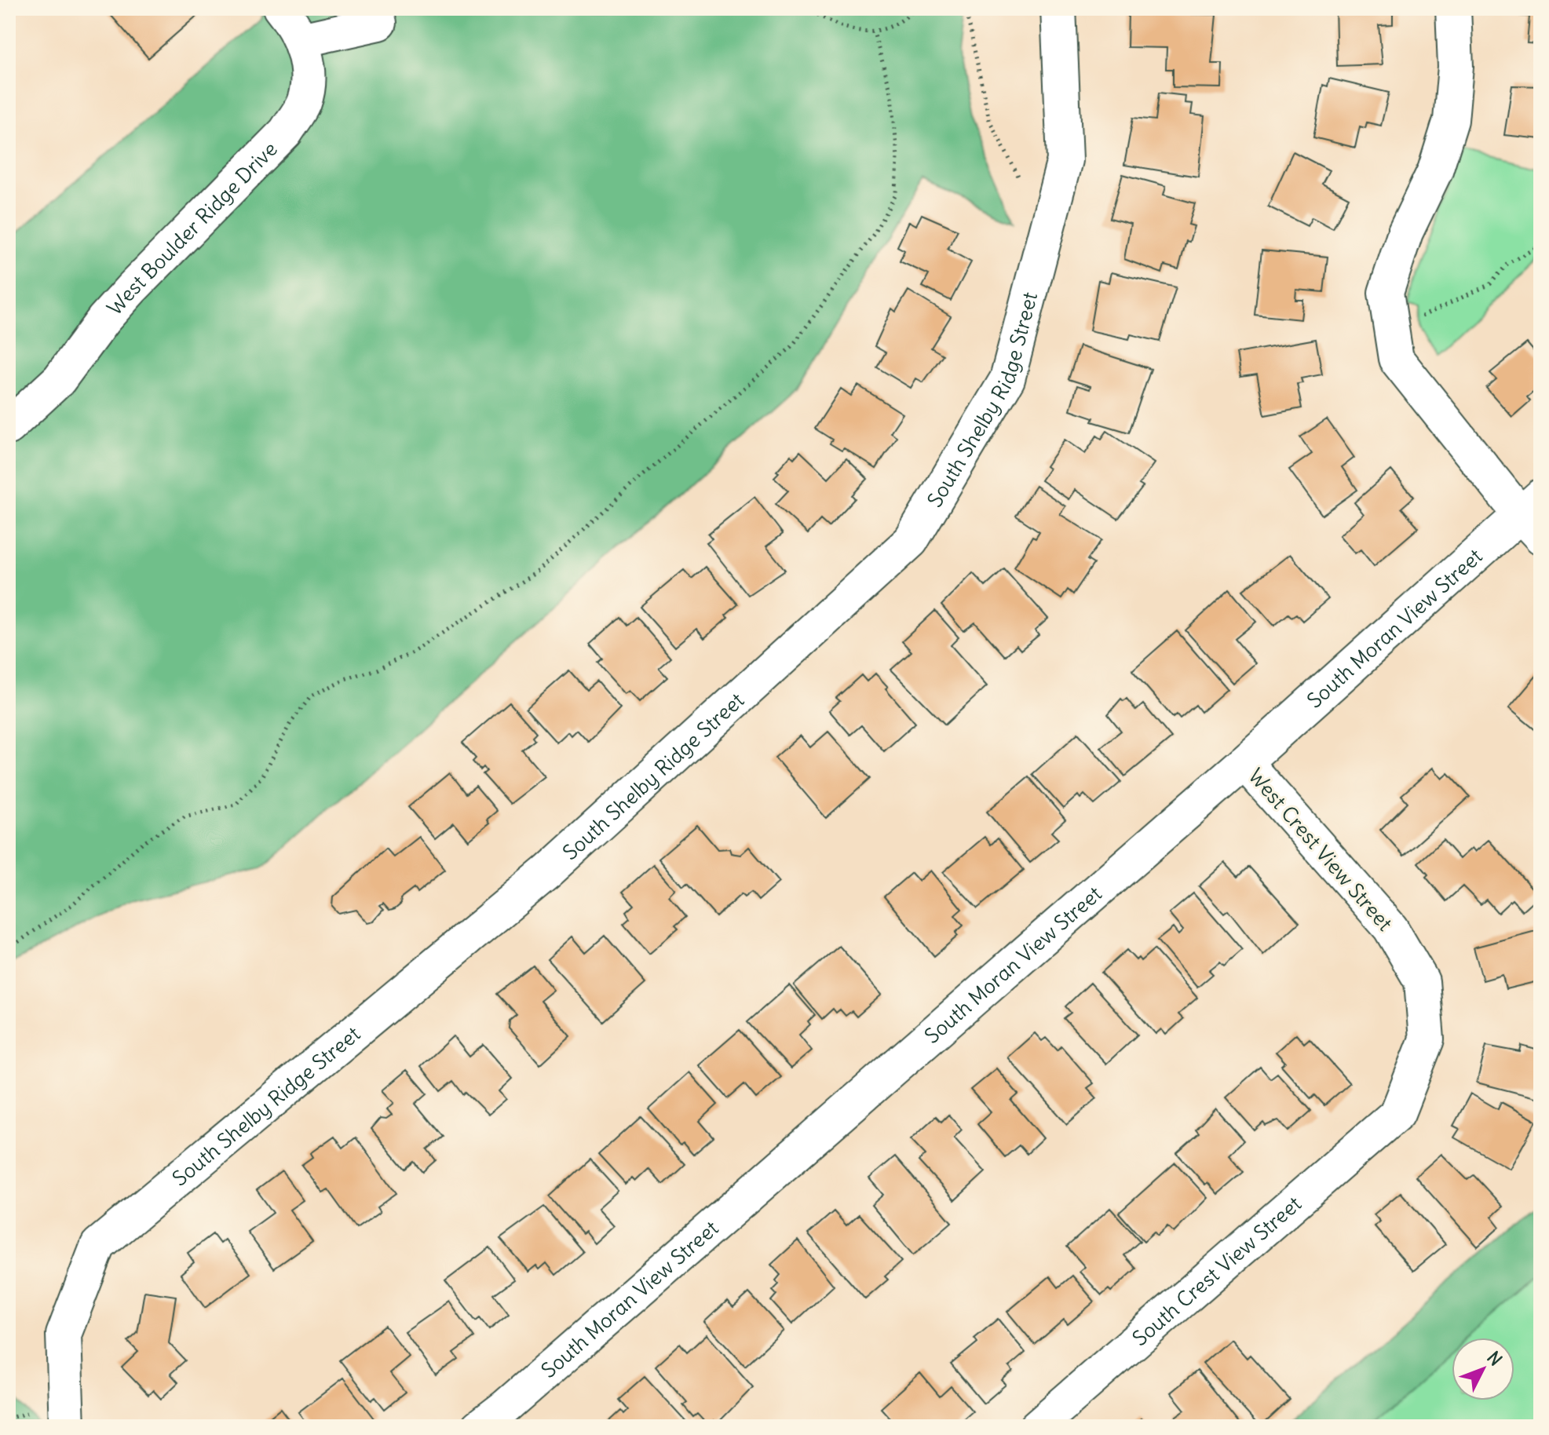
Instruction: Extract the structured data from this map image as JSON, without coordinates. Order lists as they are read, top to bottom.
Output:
{
  "streets": {
    "street": [
      "West Boulder Ridge Drive",
      "South Shelby Ridge Street",
      "South Moran View Street",
      "West Crest View Street",
      "South Crest View Street"
    ]
  },
  "crossings": [
    ["South Moran View Street", "West Crest View Street"],
    ["West Crest View Street", "South Crest View Street"]
  ],
  "north": "top right"
}
